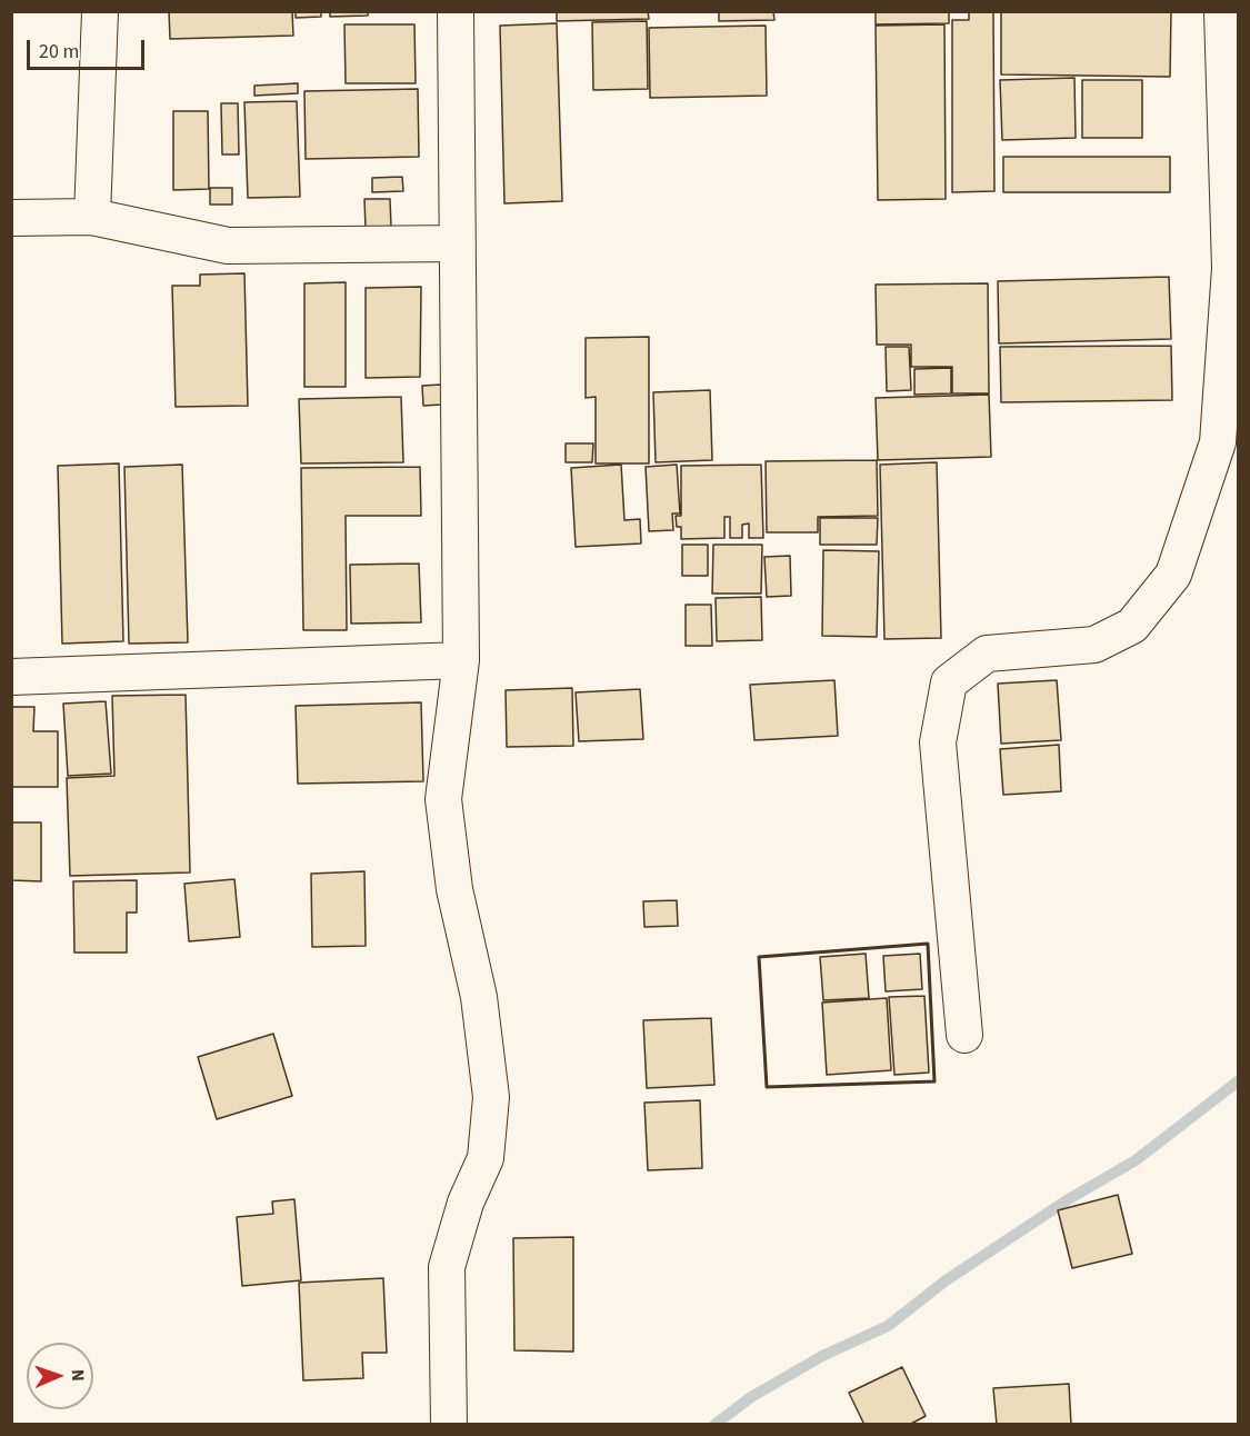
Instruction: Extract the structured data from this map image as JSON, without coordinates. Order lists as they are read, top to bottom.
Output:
{
  "scale_bar": "20 m",
  "north": "right"
}
